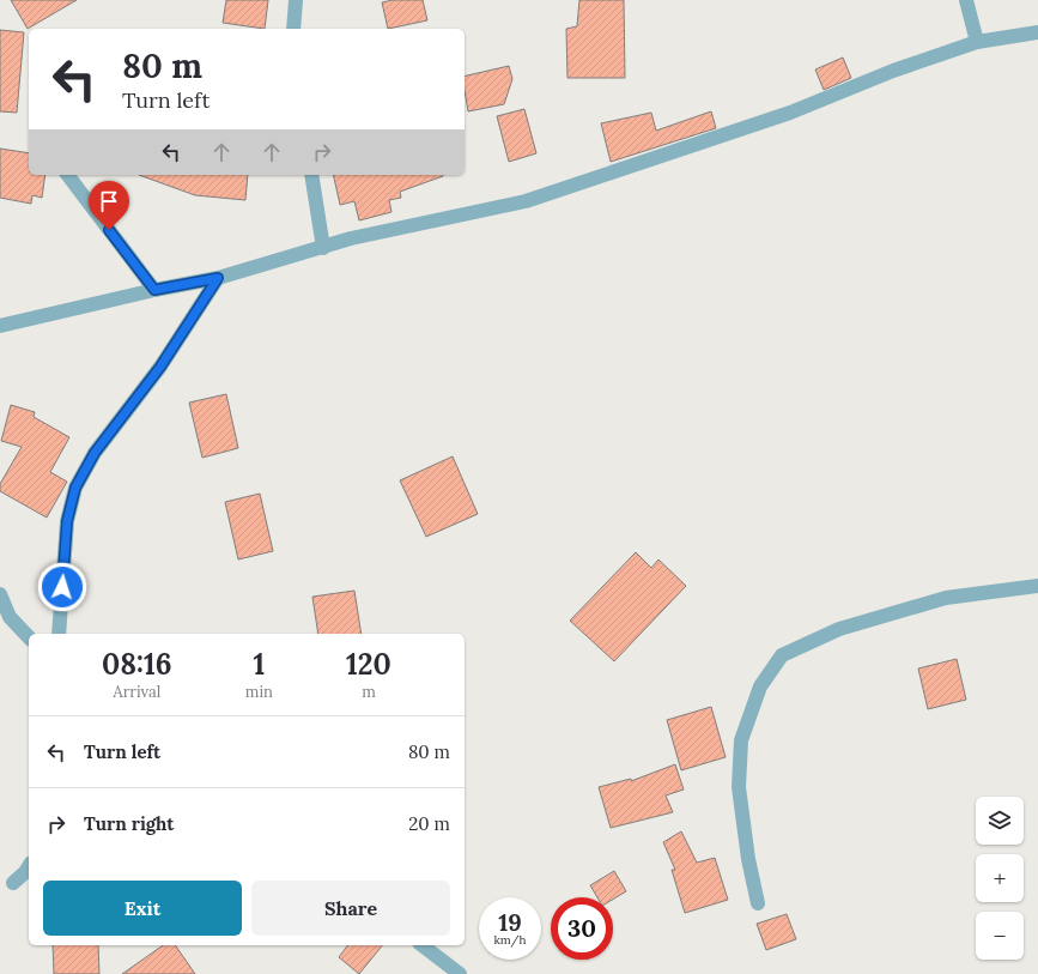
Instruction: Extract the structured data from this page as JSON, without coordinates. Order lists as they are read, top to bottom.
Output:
{
  "page": {
    "turn": ["80 m", "Turn left"],
    "eta": [
      "08:16",
      "Arrival",
      "1",
      "min",
      "120",
      "m"
    ],
    "list": [
      {
        "name": "Turn left",
        "value": "80 m"
      },
      {
        "name": "Turn right",
        "value": "20 m"
      }
    ],
    "map_buttons": ["+", "−"],
    "buttons": ["Exit", "Share"],
    "speed": "19 km/h",
    "limit": "30"
  }
}
